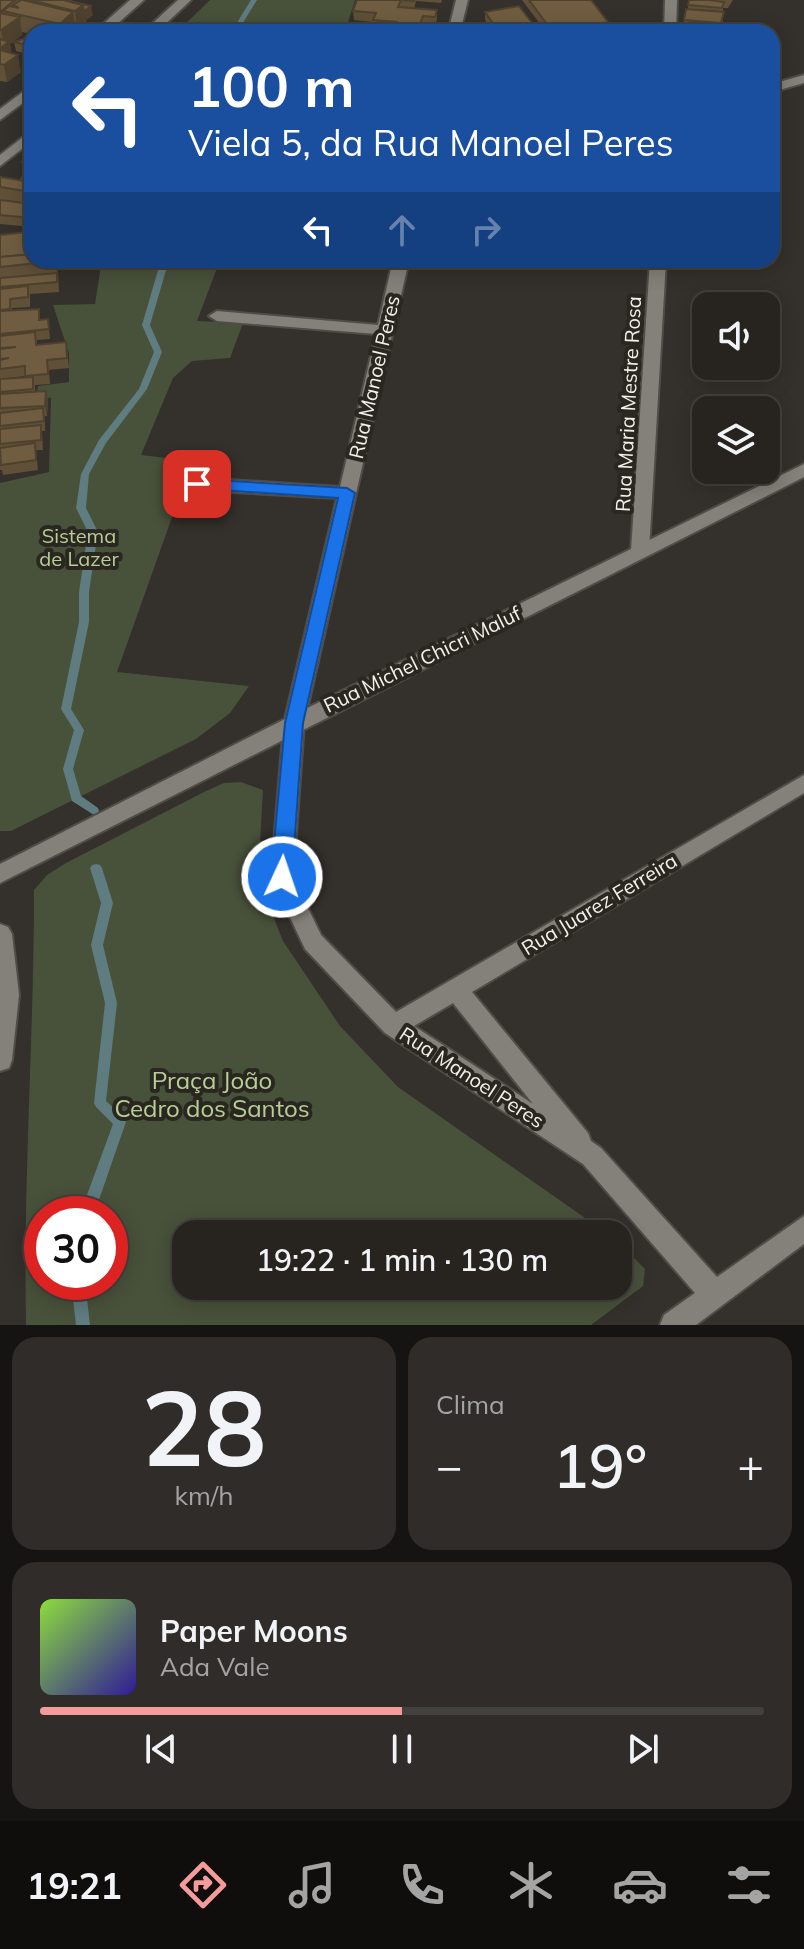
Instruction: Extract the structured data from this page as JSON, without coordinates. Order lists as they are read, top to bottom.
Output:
{
  "streets": {
    "street": [
      "Rua Manoel Peres",
      "Rua Maria Mestre Rosa",
      "Rua Michel Chicri Maluf",
      "Rua Juarez Ferreira"
    ]
  },
  "crossings": [
    ["Rua Manoel Peres", "Rua Michel Chicri Maluf"],
    ["Rua Manoel Peres", "Rua Juarez Ferreira"],
    ["Rua Maria Mestre Rosa", "Rua Michel Chicri Maluf"]
  ],
  "parks": ["Sistema de Lazer", "Praça João Cedro dos Santos"],
  "page": {
    "turn": ["100 m", "Viela 5, da Rua Manoel Peres"],
    "limit": "30",
    "trip": "19:22 · 1 min · 130 m",
    "tile": [
      ["28", "km/h"],
      "Clima"
    ],
    "heat": ["−", "19°", "+"],
    "song": ["Paper Moons", "Ada Vale"],
    "tabs": "19:21"
  }
}
